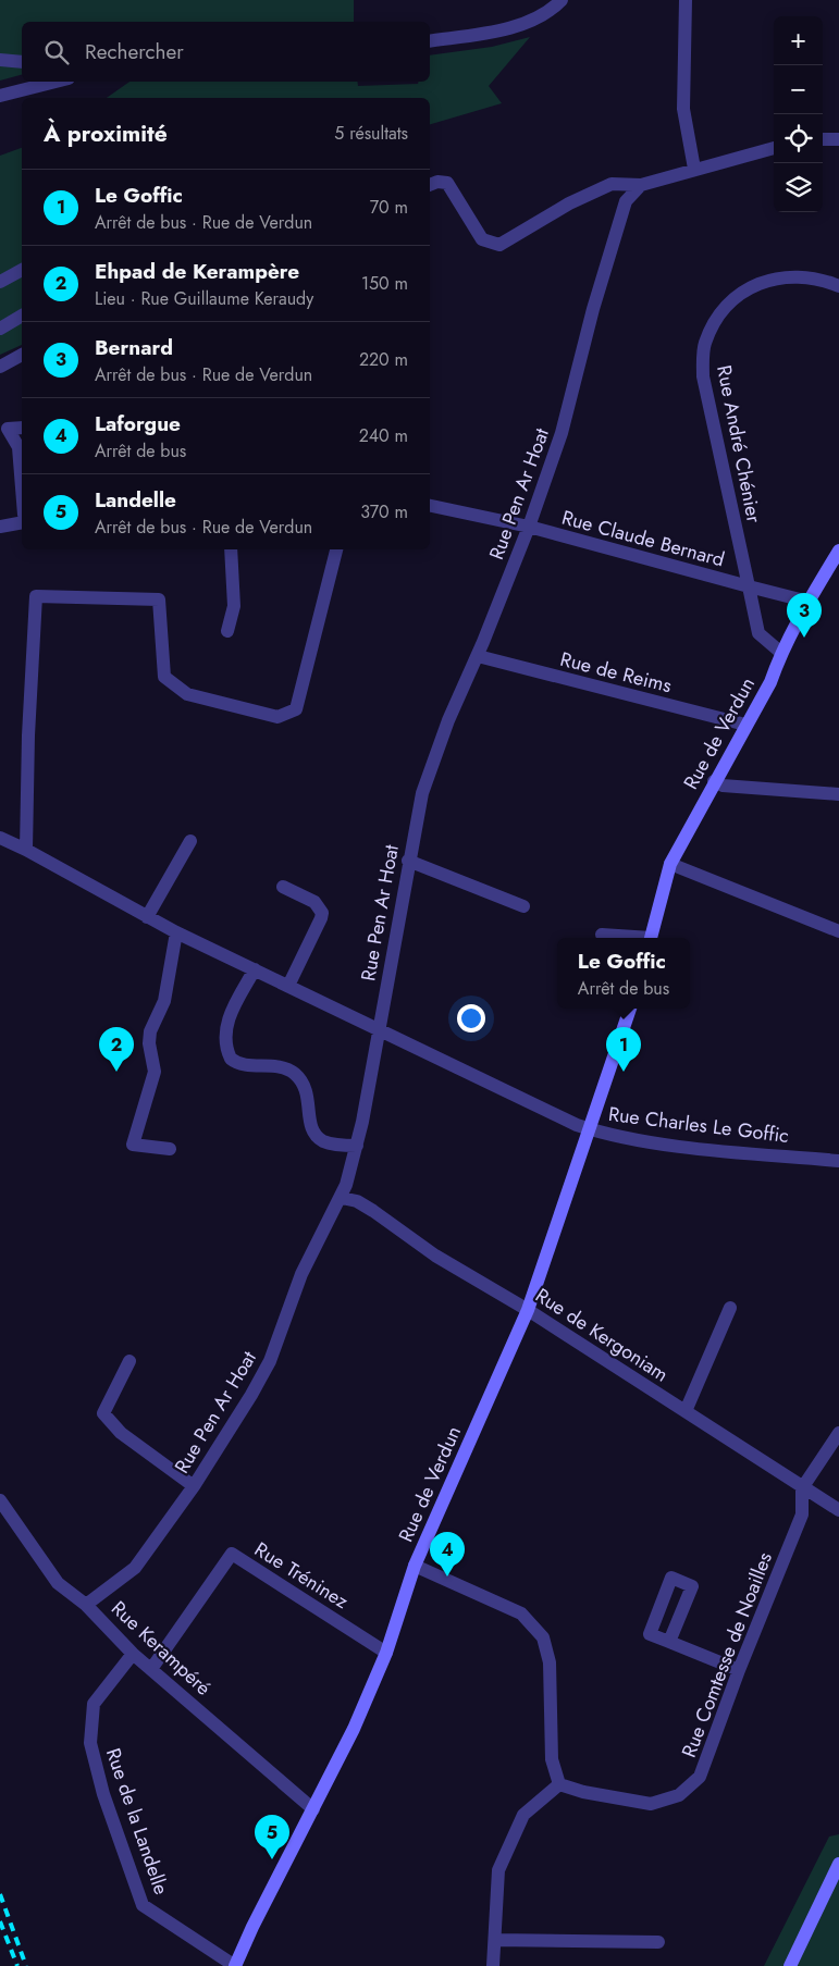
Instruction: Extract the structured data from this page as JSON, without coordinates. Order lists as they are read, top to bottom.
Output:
{
  "streets": {
    "street": [
      "Rue André Chénier",
      "Rue Pen Ar Hoat",
      "Rue Claude Bernard",
      "Rue de Reims",
      "Rue de Verdun",
      "Rue Charles Le Goffic",
      "Rue de Kergoniam",
      "Rue Tréninez",
      "Rue Kerampéré",
      "Rue Comtesse de Noailles",
      "Rue de la Landelle"
    ]
  },
  "crossings": [
    ["Rue André Chénier", "Rue Claude Bernard"],
    ["Rue André Chénier", "Rue de Verdun"],
    ["Rue Pen Ar Hoat", "Rue Claude Bernard"],
    ["Rue Pen Ar Hoat", "Rue de Reims"],
    ["Rue Pen Ar Hoat", "Rue Charles Le Goffic"],
    ["Rue Pen Ar Hoat", "Rue de Kergoniam"],
    ["Rue Pen Ar Hoat", "Rue Kerampéré"],
    ["Rue Claude Bernard", "Rue de Verdun"],
    ["Rue de Reims", "Rue de Verdun"],
    ["Rue de Verdun", "Rue Charles Le Goffic"],
    ["Rue de Verdun", "Rue de Kergoniam"],
    ["Rue de Verdun", "Rue Tréninez"],
    ["Rue de Verdun", "Rue Kerampéré"],
    ["Rue de Verdun", "Rue de la Landelle"],
    ["Rue de Kergoniam", "Rue Comtesse de Noailles"],
    ["Rue Tréninez", "Rue Kerampéré"],
    ["Rue Kerampéré", "Rue de la Landelle"]
  ],
  "page": {
    "map_buttons": ["+", "−"],
    "search": "Rechercher",
    "heading": ["À proximité", "5 résultats"],
    "list": [
      {
        "mark": "1",
        "name": "Le Goffic",
        "note": "Arrêt de bus · Rue de Verdun",
        "value": "70 m"
      },
      {
        "mark": "2",
        "name": "Ehpad de Kerampère",
        "note": "Lieu · Rue Guillaume Keraudy",
        "value": "150 m"
      },
      {
        "mark": "3",
        "name": "Bernard",
        "note": "Arrêt de bus · Rue de Verdun",
        "value": "220 m"
      },
      {
        "mark": "4",
        "name": "Laforgue",
        "note": "Arrêt de bus",
        "value": "240 m"
      },
      {
        "mark": "5",
        "name": "Landelle",
        "note": "Arrêt de bus · Rue de Verdun",
        "value": "370 m"
      }
    ],
    "pins": [
      "3",
      "1",
      "2",
      "4",
      "5"
    ],
    "popup": ["Le Goffic", "Arrêt de bus"]
  }
}
